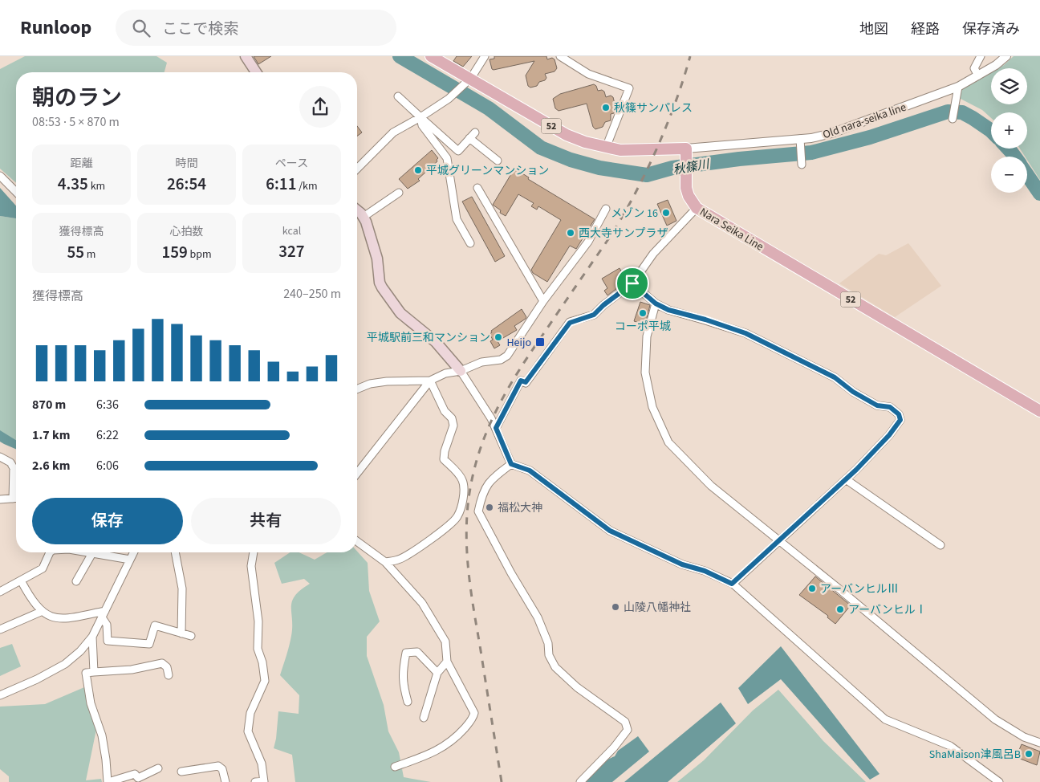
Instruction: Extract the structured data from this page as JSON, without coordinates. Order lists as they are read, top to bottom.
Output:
{
  "streets": {
    "main road": ["52", "Nara Seika Line"],
    "street": ["Old nara-seika line"]
  },
  "crossings": [
    ["Old nara-seika line", "52"],
    ["Old nara-seika line", "Nara Seika Line"],
    ["52", "Nara Seika Line"]
  ],
  "water": ["秋篠川"],
  "places": {
    "other": [
      "秋篠サンパレス",
      "平城グリーンマンション",
      "メゾン 16",
      "西大寺サンプラザ",
      "コーポ平城",
      "平城駅前三和マンション",
      "福松大神",
      "アーバンヒルⅢ",
      "山陵八幡神社",
      "アーバンヒルⅠ",
      "ShaMaison津風呂B"
    ],
    "transit": ["Heijo"]
  },
  "page": {
    "header": "Runloop",
    "search": "ここで検索",
    "nav": ["地図", "経路", "保存済み"],
    "map_buttons": ["+", "−"],
    "heading": ["朝のラン", "08:53 · 5 × 870 m"],
    "stats": [
      ["距離", "4.35 km"],
      ["時間", "26:54"],
      ["ペース", "6:11 /km"],
      ["獲得標高", "55 m"],
      ["心拍数", "159 bpm"],
      ["kcal", "327"]
    ],
    "chart": ["獲得標高", "240–250 m"],
    "list": [
      {
        "name": "870 m",
        "note": "6:36"
      },
      {
        "name": "1.7 km",
        "note": "6:22"
      },
      {
        "name": "2.6 km",
        "note": "6:06"
      }
    ],
    "buttons": ["保存", "共有"]
  }
}
